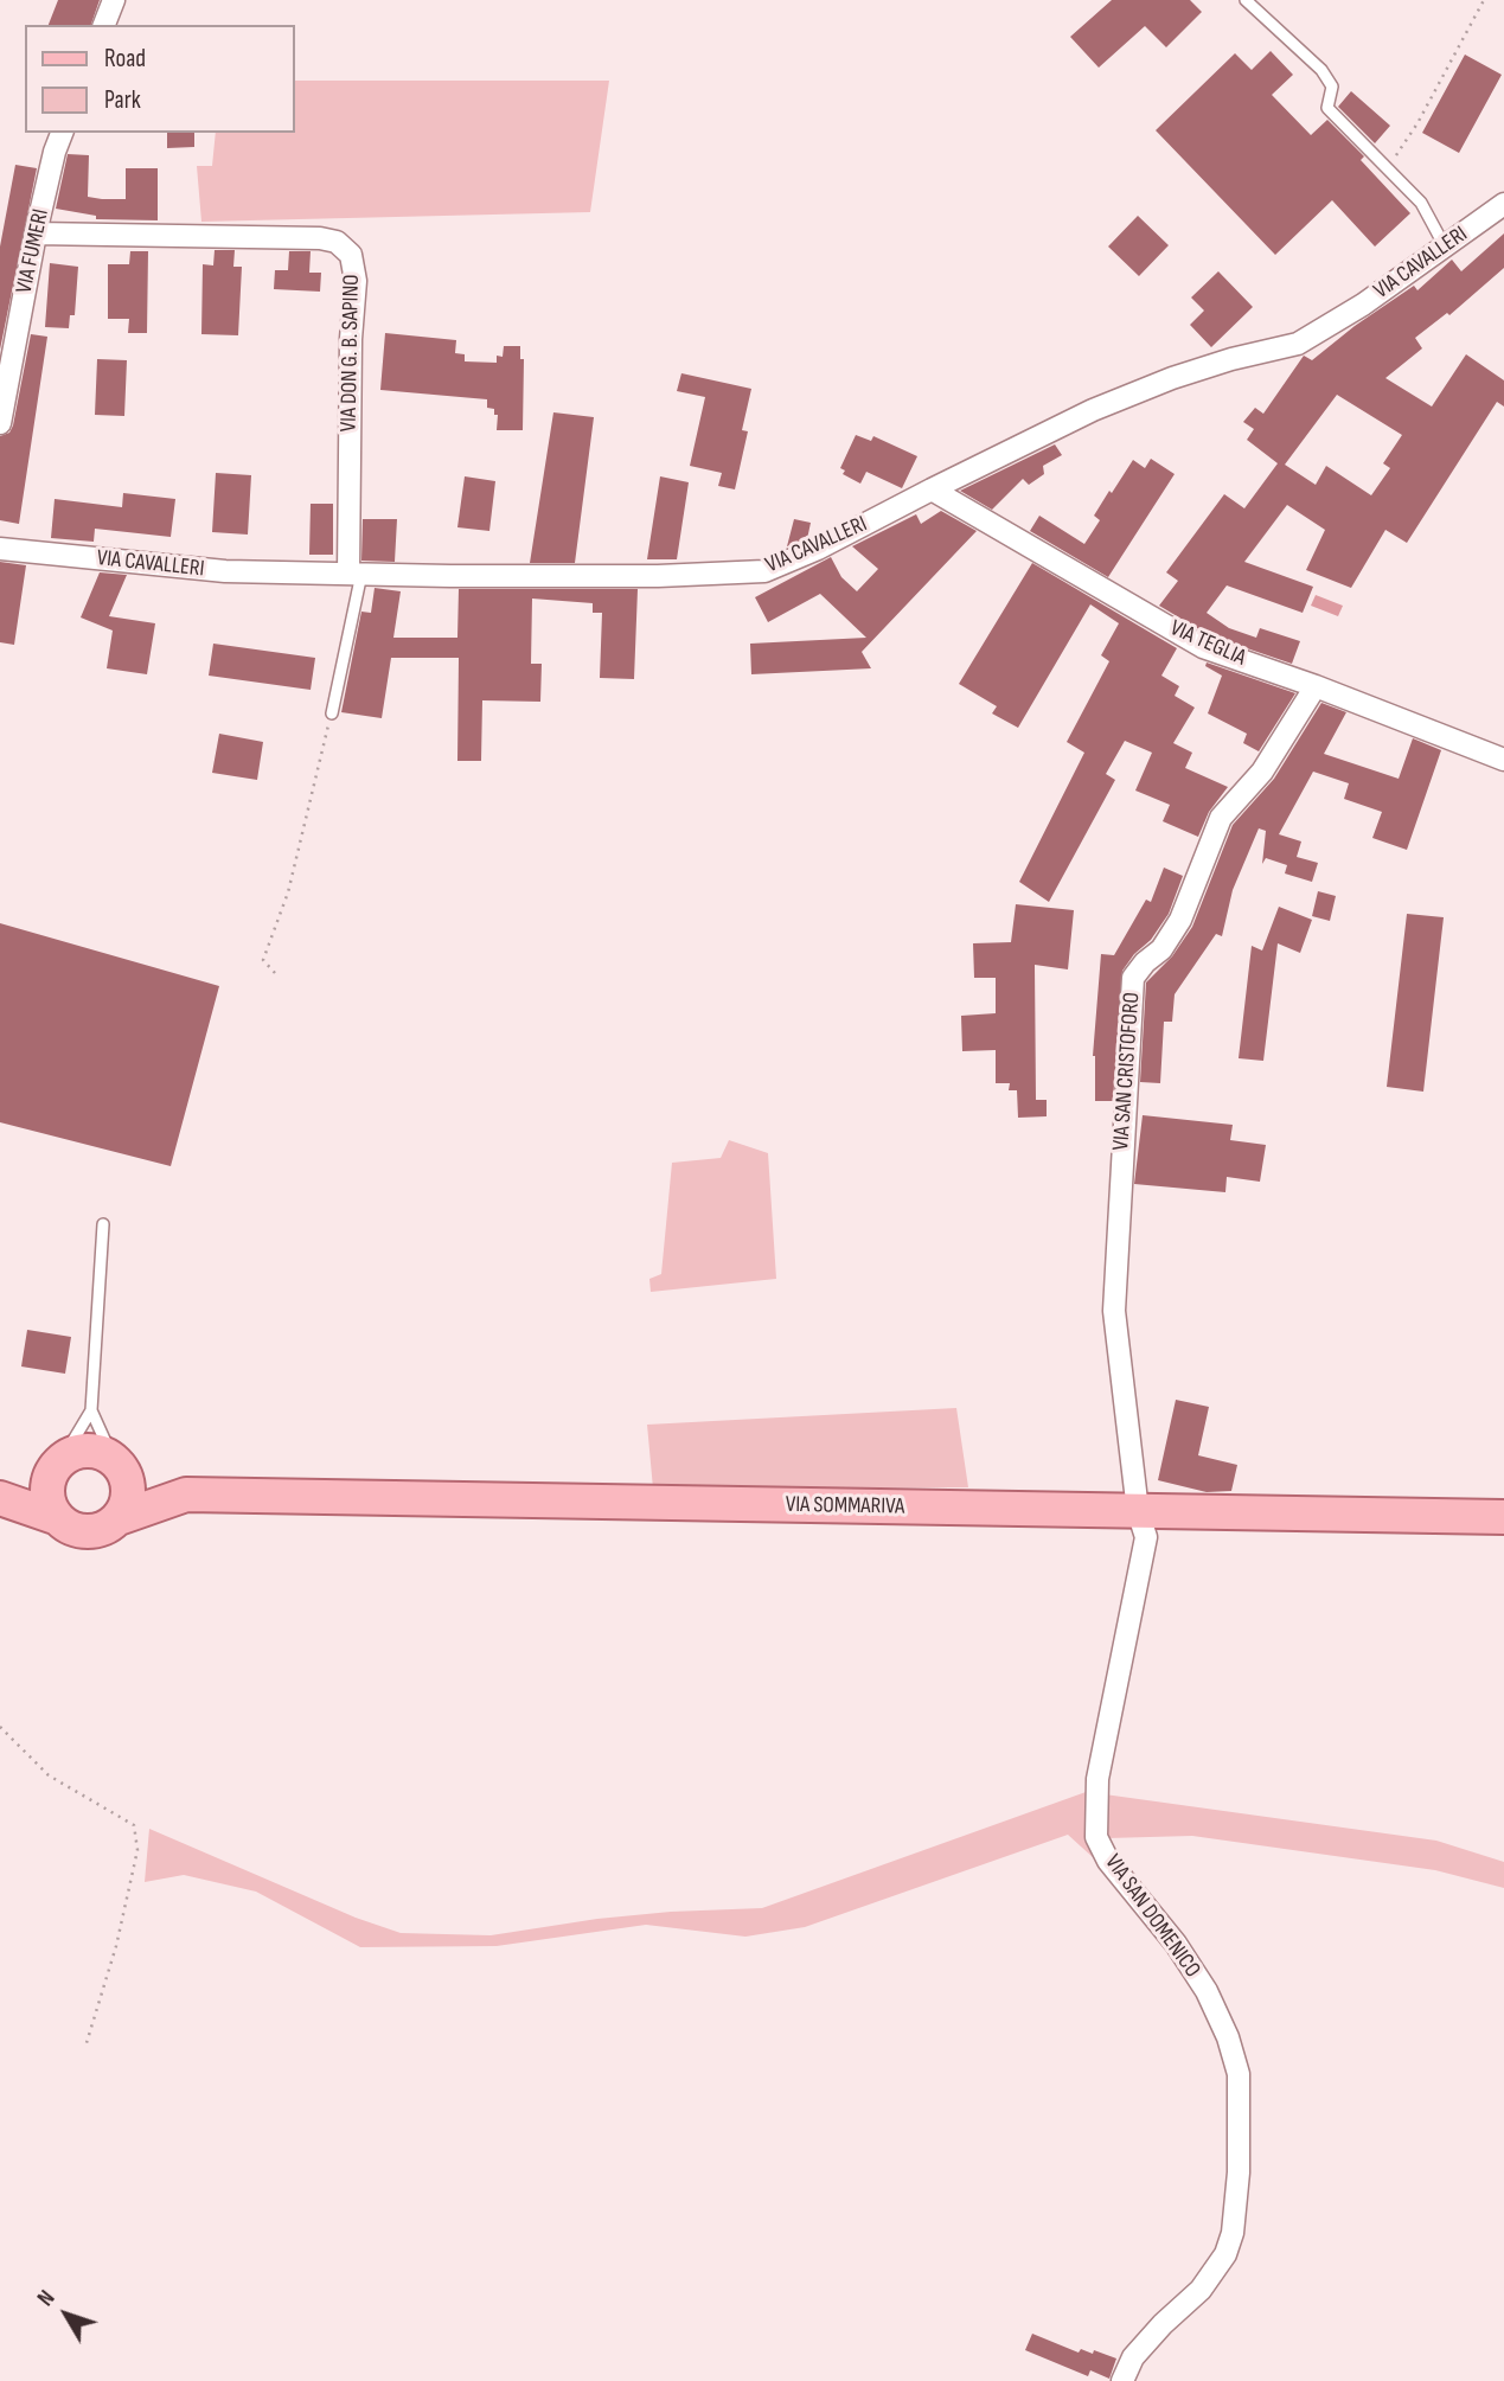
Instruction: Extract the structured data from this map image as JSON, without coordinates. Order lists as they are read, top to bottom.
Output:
{
  "streets": {
    "main road": ["VIA SOMMARIVA"],
    "street": [
      "VIA FUMERI",
      "VIA CAVALLERI",
      "VIA DON G. B. SAPINO",
      "VIA TEGLIA",
      "VIA SAN CRISTOFORO",
      "VIA SAN DOMENICO"
    ]
  },
  "crossings": [
    ["VIA FUMERI", "VIA DON G. B. SAPINO"],
    ["VIA CAVALLERI", "VIA DON G. B. SAPINO"],
    ["VIA CAVALLERI", "VIA TEGLIA"],
    ["VIA TEGLIA", "VIA SAN CRISTOFORO"],
    ["VIA SAN CRISTOFORO", "VIA SOMMARIVA"],
    ["VIA SAN CRISTOFORO", "VIA SAN DOMENICO"],
    ["VIA SOMMARIVA", "VIA SAN DOMENICO"]
  ],
  "legend": ["Road", "Park"],
  "north": "top left"
}
